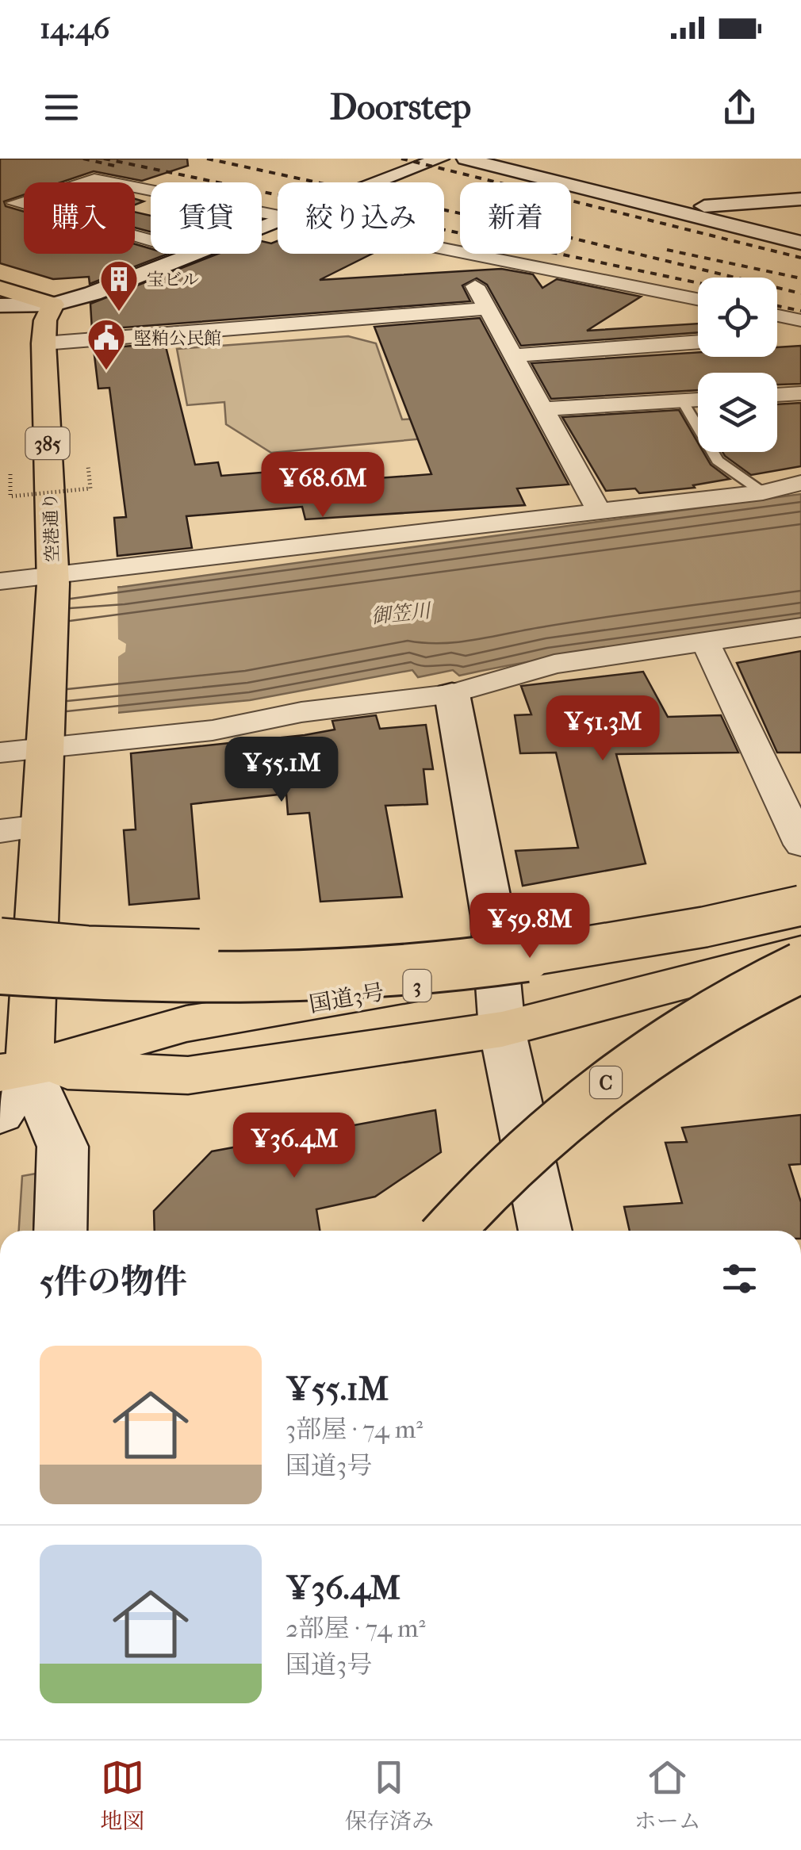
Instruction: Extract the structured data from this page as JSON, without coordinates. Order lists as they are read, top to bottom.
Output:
{
  "streets": {
    "highway": [
      "385",
      "空港通り",
      "3",
      "国道3号",
      "C"
    ]
  },
  "crossings": [
    ["空港通り", "国道3号"]
  ],
  "water": ["御笠川"],
  "places": {
    "building": ["宝ビル"],
    "public building": ["堅粕公民館"]
  },
  "page": {
    "status": "14:46",
    "header": "Doorstep",
    "chip": [
      "購入",
      "賃貸",
      "絞り込み",
      "新着"
    ],
    "price": [
      "¥68.6M",
      "¥51.3M",
      "¥55.1M",
      "¥59.8M",
      "¥36.4M"
    ],
    "heading": "5件の物件",
    "list": [
      {
        "name": "¥55.1M",
        "note": "3部屋 · 74 m² · 国道3号"
      },
      {
        "name": "¥36.4M",
        "note": "2部屋 · 74 m² · 国道3号"
      }
    ],
    "tabs": ["地図", "保存済み", "ホーム"]
  }
}
